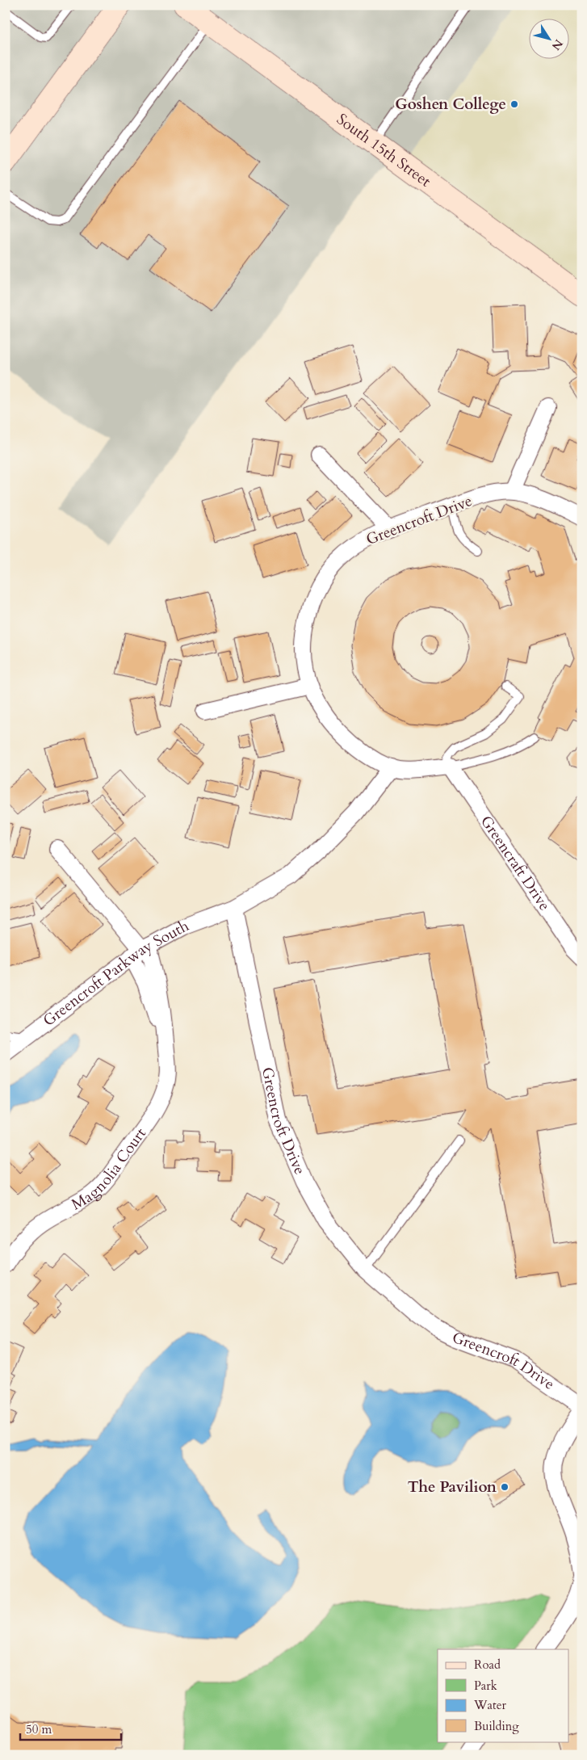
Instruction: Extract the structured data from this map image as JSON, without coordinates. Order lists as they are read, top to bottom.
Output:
{
  "streets": {
    "street": [
      "South 15th Street",
      "Greencroft Drive",
      "Greencraft Drive",
      "Greencroft Parkway South",
      "Magnolia Court"
    ]
  },
  "crossings": [
    ["Greencroft Drive", "Greencraft Drive"],
    ["Greencroft Drive", "Greencroft Parkway South"],
    ["Greencroft Parkway South", "Magnolia Court"]
  ],
  "places": ["Goshen College", "The Pavilion"],
  "legend": [
    "Road",
    "Park",
    "Water",
    "Building"
  ],
  "scale_bar": "50 m",
  "north": "bottom right"
}
